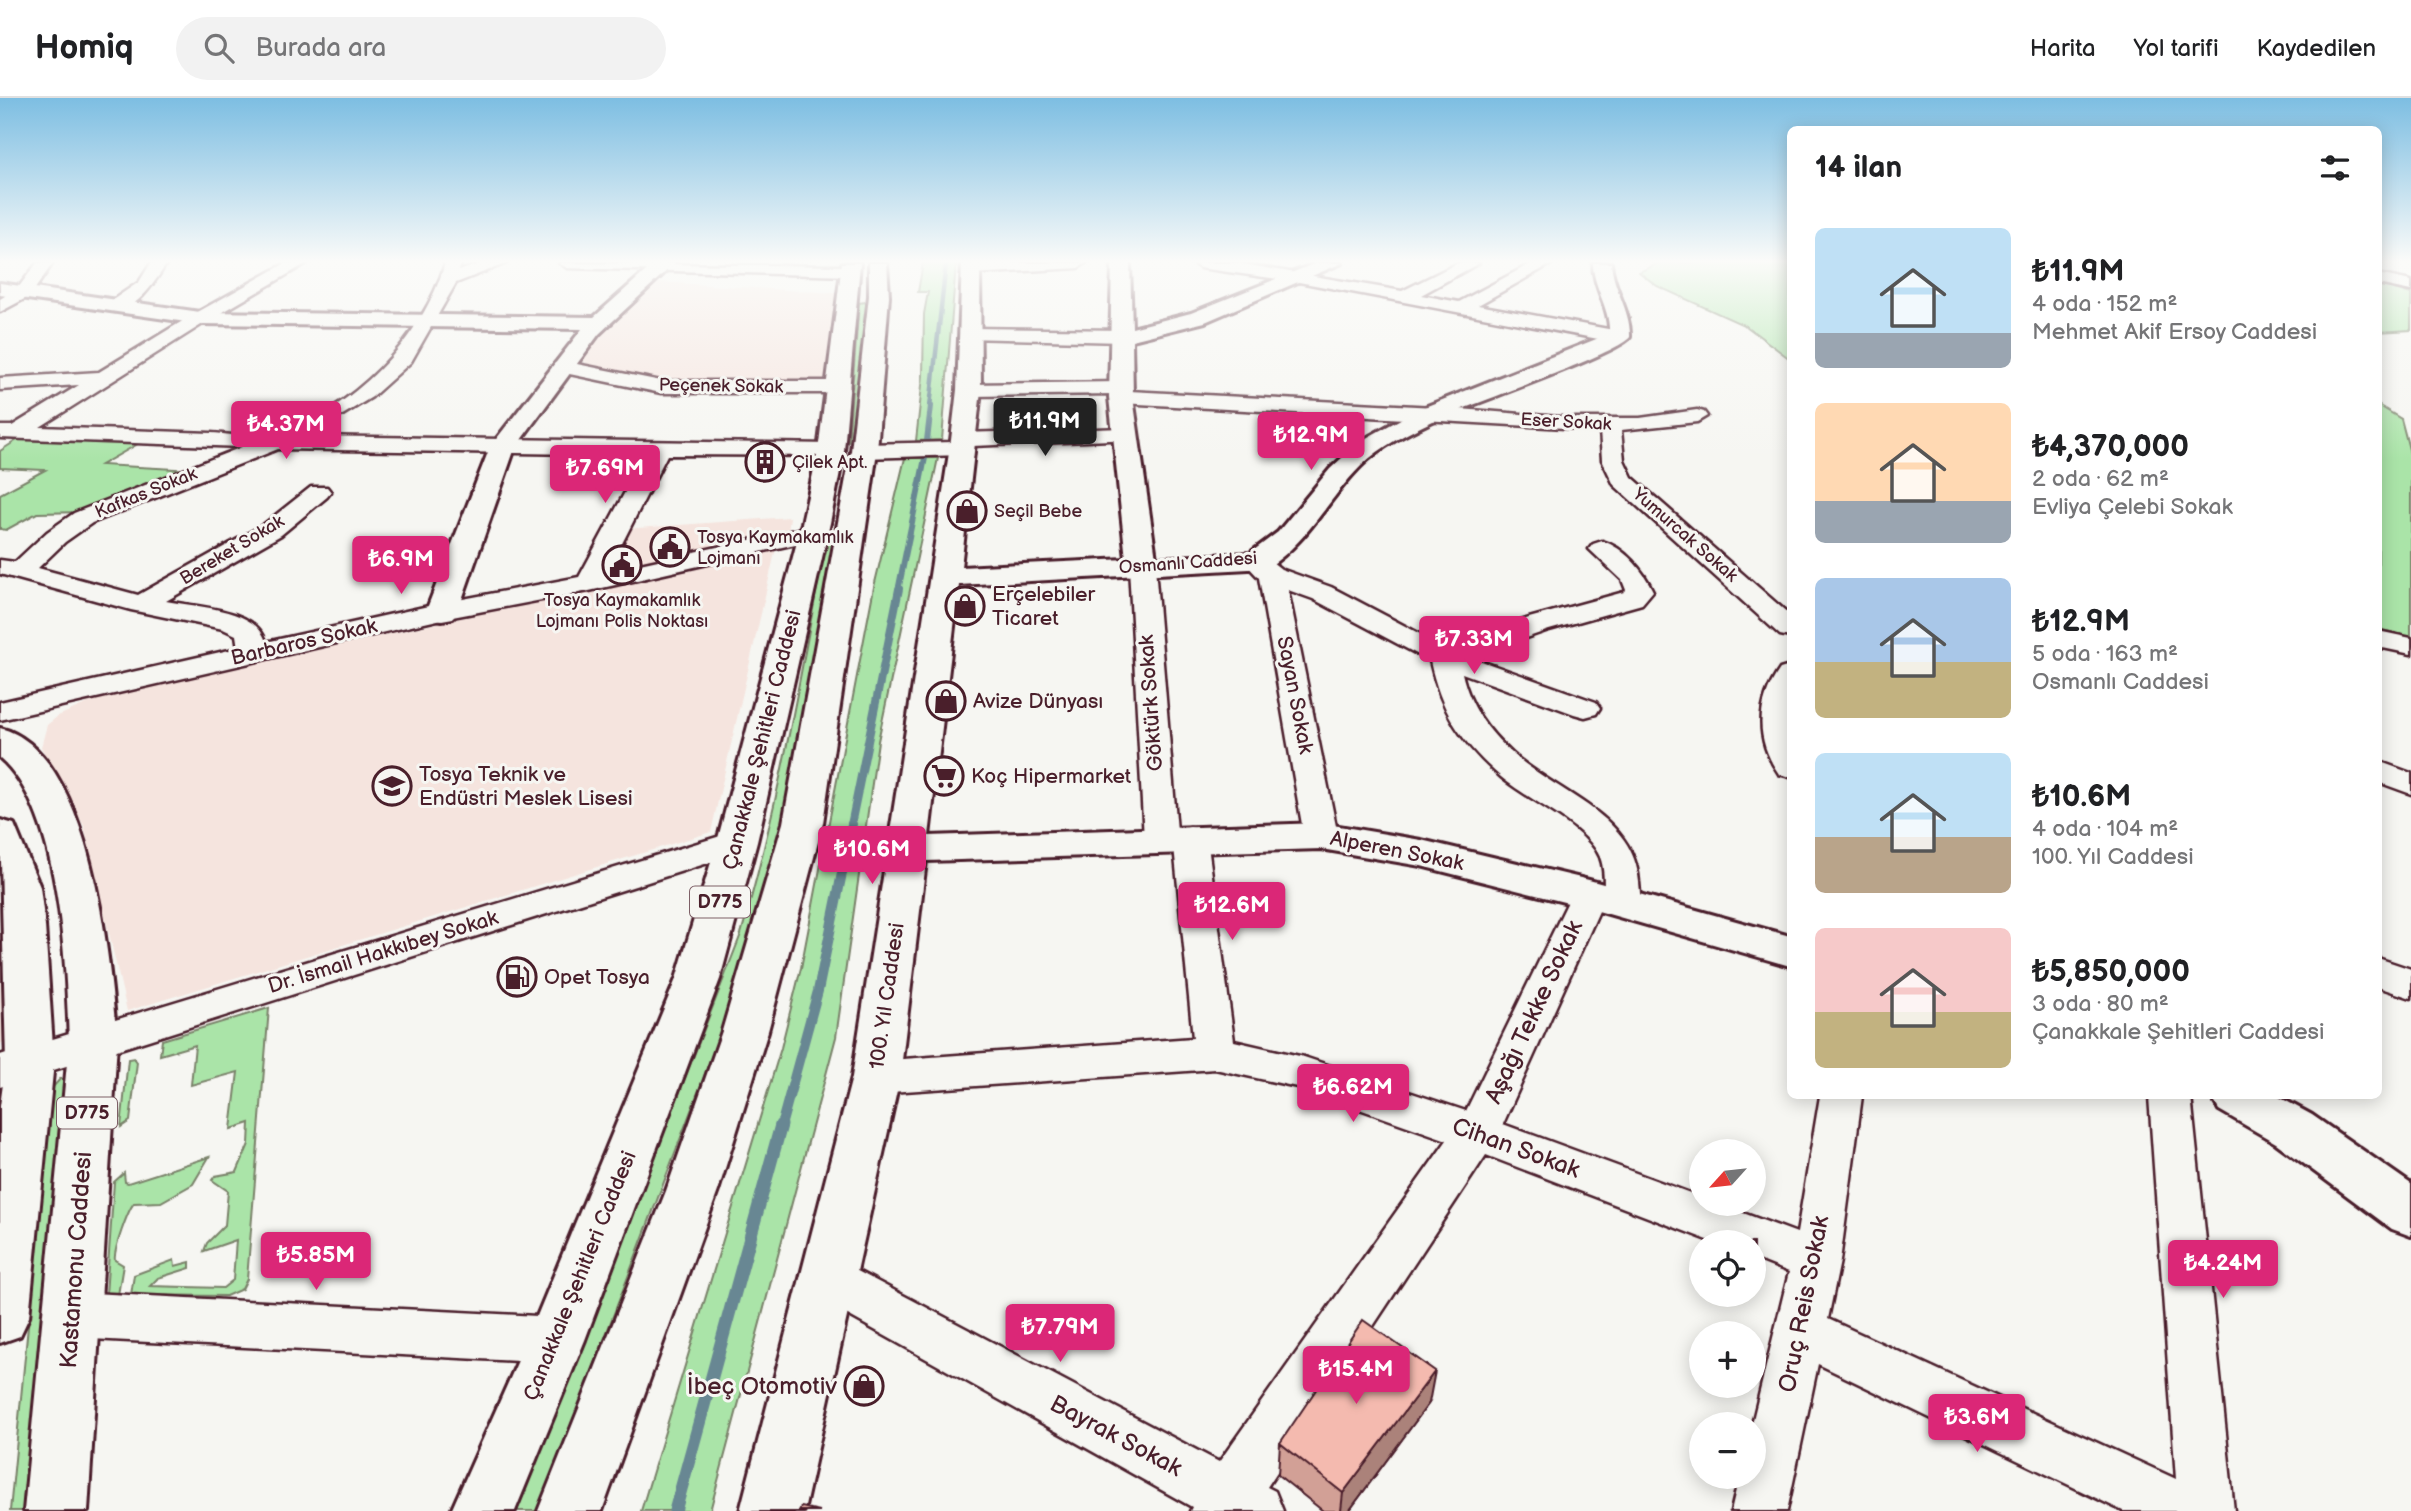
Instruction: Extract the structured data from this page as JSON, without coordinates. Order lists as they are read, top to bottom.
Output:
{
  "streets": {
    "street": [
      "Peçenek Sokak",
      "Eser Sokak",
      "Kafkas Sokak",
      "Yumurcak Sokak",
      "Bereket Sokak",
      "Osmanlı Caddesi",
      "Barbaros Sokak",
      "Sayan Sokak",
      "Göktürk Sokak",
      "Çanakkale Şehitleri Caddesi",
      "Alperen Sokak",
      "D775",
      "Dr. İsmail Hakkıbey Sokak",
      "100. Yıl Caddesi",
      "Aşağı Tekke Sokak",
      "Cihan Sokak",
      "Kastamonu Caddesi",
      "Oruç Reis Sokak",
      "Bayrak Sokak"
    ]
  },
  "crossings": [
    ["Peçenek Sokak", "Çanakkale Şehitleri Caddesi"],
    ["Eser Sokak", "Yumurcak Sokak"],
    ["Eser Sokak", "Osmanlı Caddesi"],
    ["Eser Sokak", "100. Yıl Caddesi"],
    ["Osmanlı Caddesi", "Sayan Sokak"],
    ["Osmanlı Caddesi", "Göktürk Sokak"],
    ["Osmanlı Caddesi", "100. Yıl Caddesi"],
    ["Barbaros Sokak", "Çanakkale Şehitleri Caddesi"],
    ["Sayan Sokak", "Alperen Sokak"],
    ["Göktürk Sokak", "Alperen Sokak"],
    ["Göktürk Sokak", "Cihan Sokak"],
    ["Çanakkale Şehitleri Caddesi", "Dr. İsmail Hakkıbey Sokak"],
    ["Alperen Sokak", "100. Yıl Caddesi"],
    ["Alperen Sokak", "Aşağı Tekke Sokak"],
    ["D775", "Dr. İsmail Hakkıbey Sokak"],
    ["Dr. İsmail Hakkıbey Sokak", "Kastamonu Caddesi"],
    ["100. Yıl Caddesi", "Cihan Sokak"],
    ["100. Yıl Caddesi", "Bayrak Sokak"],
    ["Aşağı Tekke Sokak", "Cihan Sokak"],
    ["Aşağı Tekke Sokak", "Bayrak Sokak"],
    ["Cihan Sokak", "Oruç Reis Sokak"]
  ],
  "places": {
    "building": ["Çilek Apt."],
    "shop": [
      "Seçil Bebe",
      "Erçelebiler Ticaret",
      "Avize Dünyası",
      "İbeç Otomotiv"
    ],
    "public building": ["Tosya Kaymakamlık Lojmanı", "Tosya Kaymakamlık Lojmanı Polis Noktası"],
    "supermarket": ["Koç Hipermarket"],
    "school or university": ["Tosya Teknik ve Endüstri Meslek Lisesi"],
    "fuel station": ["Opet Tosya"]
  },
  "north": "bottom left",
  "page": {
    "header": "Homiq",
    "search": "Burada ara",
    "nav": ["Harita", "Yol tarifi", "Kaydedilen"],
    "heading": "14 ilan",
    "list": [
      {
        "name": "₺11.9M",
        "note": "4 oda · 152 m² · Mehmet Akif Ersoy Caddesi"
      },
      {
        "name": "₺4,370,000",
        "note": "2 oda · 62 m² · Evliya Çelebi Sokak"
      },
      {
        "name": "₺12.9M",
        "note": "5 oda · 163 m² · Osmanlı Caddesi"
      },
      {
        "name": "₺10.6M",
        "note": "4 oda · 104 m² · 100. Yıl Caddesi"
      },
      {
        "name": "₺5,850,000",
        "note": "3 oda · 80 m² · Çanakkale Şehitleri Caddesi"
      }
    ],
    "price": [
      "₺11.9M",
      "₺4.37M",
      "₺12.9M",
      "₺7.69M",
      "₺6.9M",
      "₺7.33M",
      "₺10.6M",
      "₺12.6M",
      "₺6.62M",
      "₺5.85M",
      "₺4.24M",
      "₺7.79M",
      "₺15.4M",
      "₺3.6M"
    ],
    "map_buttons": ["+", "−"]
  }
}
